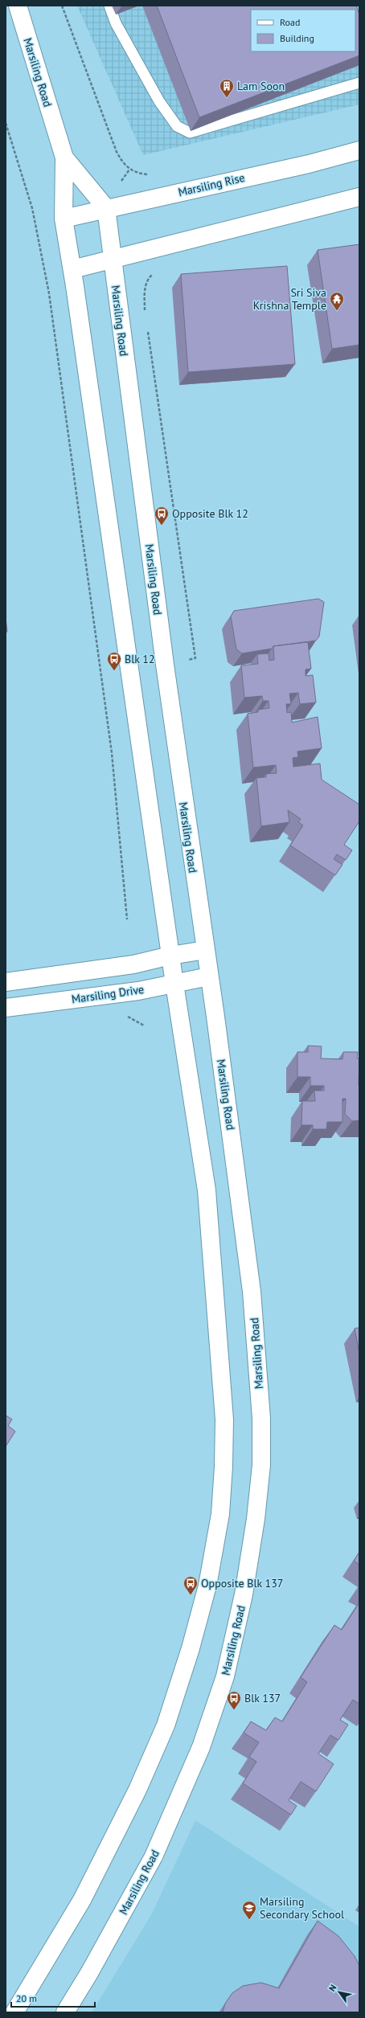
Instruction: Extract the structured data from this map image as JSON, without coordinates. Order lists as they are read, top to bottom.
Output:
{
  "streets": {
    "street": ["Marsiling Road", "Marsiling Rise", "Marsiling Drive"]
  },
  "crossings": [
    ["Marsiling Road", "Marsiling Rise"],
    ["Marsiling Road", "Marsiling Drive"]
  ],
  "places": {
    "building": ["Lam Soon"],
    "temple": ["Sri Siva Krishna Temple"],
    "bus stop": [
      "Opposite Blk 12",
      "Blk 12",
      "Opposite Blk 137",
      "Blk 137"
    ],
    "school or university": ["Marsiling Secondary School"]
  },
  "legend": ["Road", "Building"],
  "scale_bar": "20 m",
  "north": "top left"
}
